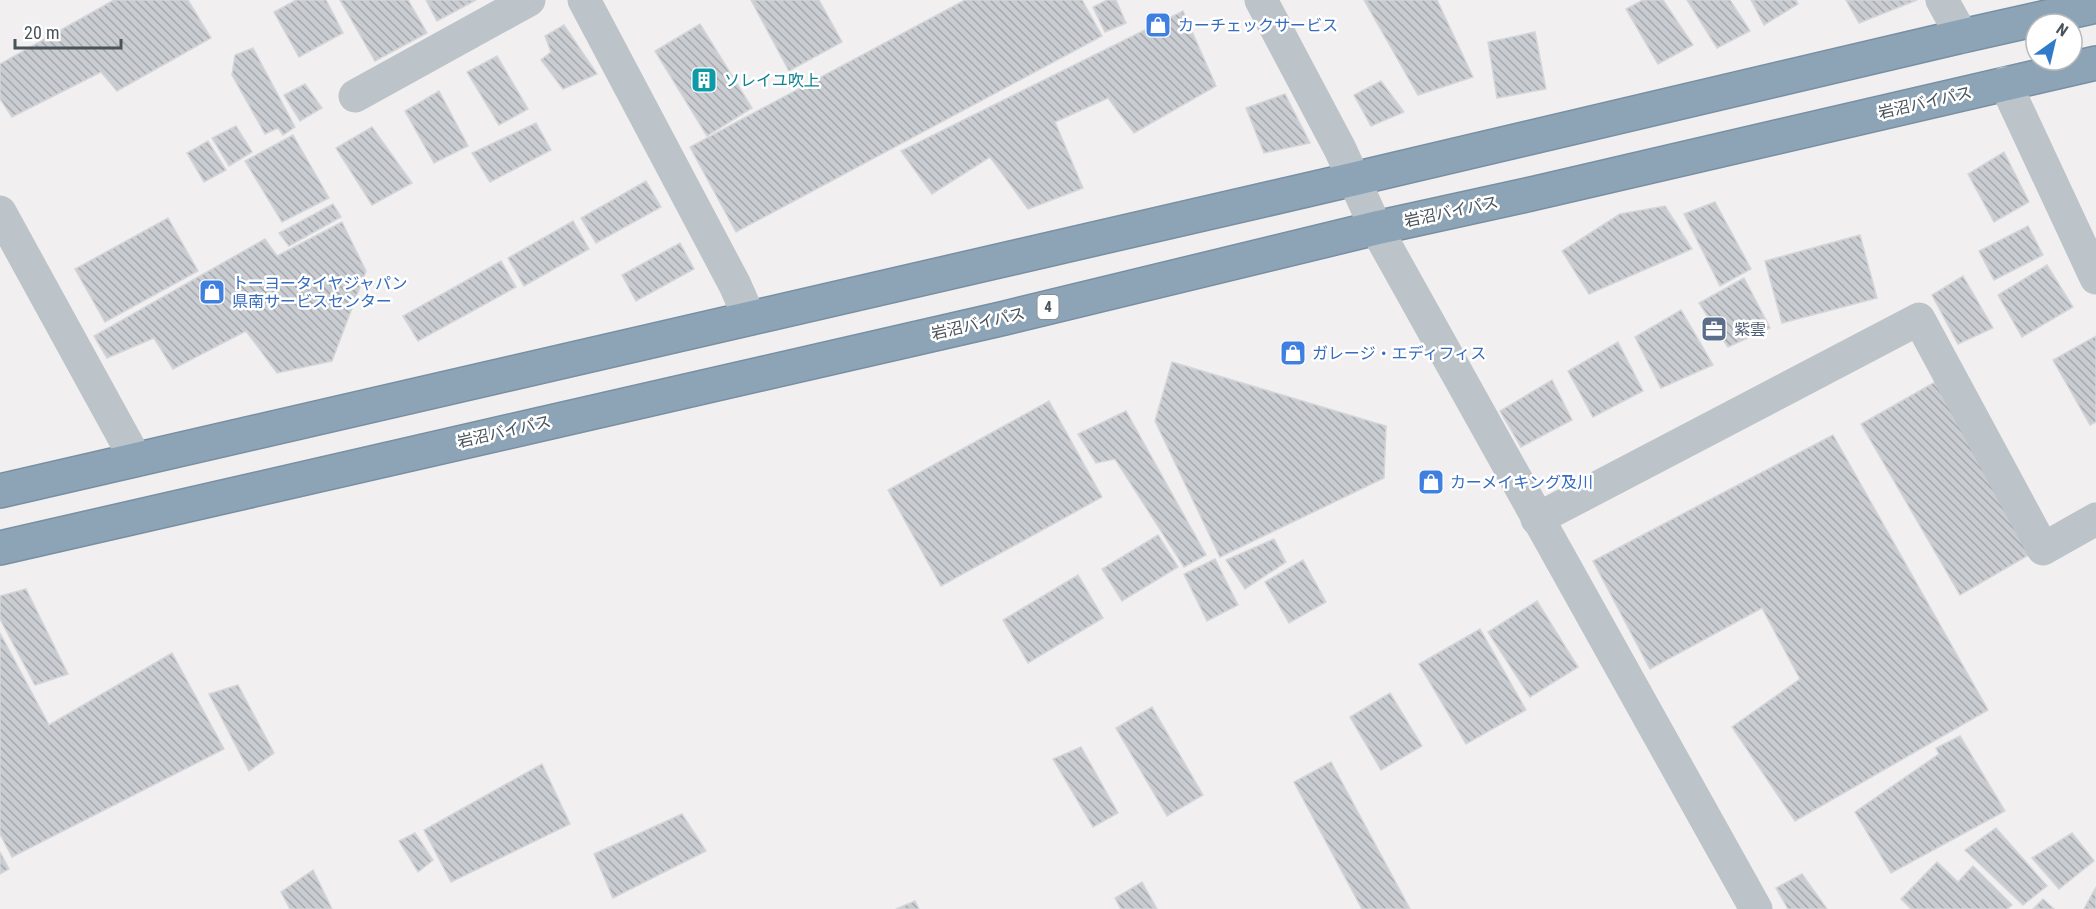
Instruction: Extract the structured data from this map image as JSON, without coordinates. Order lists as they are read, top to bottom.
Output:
{
  "streets": {
    "highway": ["岩沼バイパス", "4"]
  },
  "places": {
    "shop": [
      "カーチェックサービス",
      "トーヨータイヤジャパン 県南サービスセンター",
      "ガレージ・エディフィス",
      "カーメイキング及川"
    ],
    "building": ["ソレイユ吹上"],
    "office": ["紫雲"]
  },
  "scale_bar": "20 m",
  "north": "top right"
}
